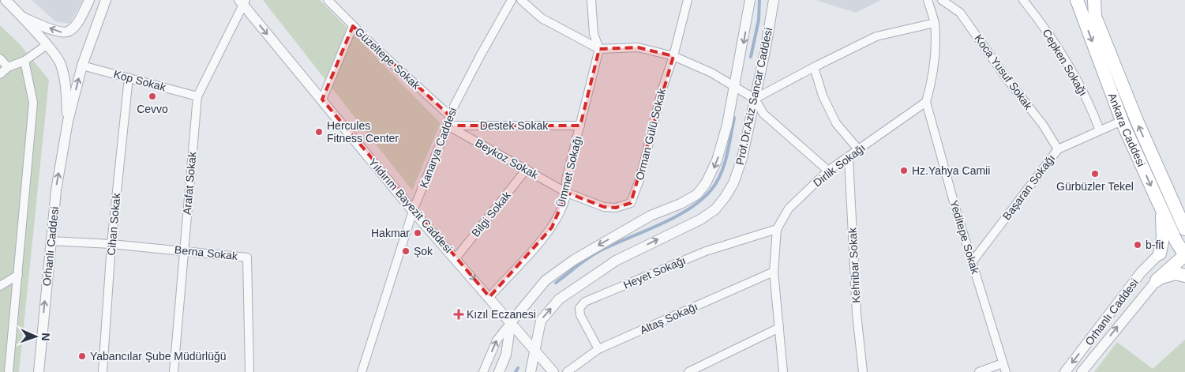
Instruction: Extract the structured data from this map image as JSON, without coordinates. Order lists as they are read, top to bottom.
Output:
{
  "streets": {
    "main road": ["Ankara Caddesi"],
    "street": [
      "Güzeltepe Sokak",
      "Cepken Sokağı",
      "Koca Yusuf Sokak",
      "Kop Sokak",
      "Prof.Dr.Aziz Sancar Caddesi",
      "Destek Sokak",
      "Orman Gülü Sokak",
      "Kanarya Caddesi",
      "Beykoz Sokak",
      "Dirlik Sokağı",
      "Ümmet Sokağı",
      "Arafat Sokak",
      "Başaran Sokağı",
      "Yıldırım Bayezit Caddesi",
      "Bilgi Sokak",
      "Cihan Sokak",
      "Yeditepe Sokak",
      "Orhanlı Caddesi",
      "Berna Sokak",
      "Kehribar Sokak",
      "Heyet Sokağı",
      "Altaş Sokağı"
    ]
  },
  "crossings": [
    ["Güzeltepe Sokak", "Kanarya Caddesi"],
    ["Cepken Sokağı", "Başaran Sokağı"],
    ["Koca Yusuf Sokak", "Başaran Sokağı"],
    ["Kop Sokak", "Arafat Sokak"],
    ["Kop Sokak", "Cihan Sokak"],
    ["Prof.Dr.Aziz Sancar Caddesi", "Yıldırım Bayezit Caddesi"],
    ["Destek Sokak", "Kanarya Caddesi"],
    ["Destek Sokak", "Beykoz Sokak"],
    ["Destek Sokak", "Ümmet Sokağı"],
    ["Ankara Caddesi", "Başaran Sokağı"],
    ["Orman Gülü Sokak", "Beykoz Sokak"],
    ["Orman Gülü Sokak", "Ümmet Sokağı"],
    ["Kanarya Caddesi", "Beykoz Sokak"],
    ["Kanarya Caddesi", "Yıldırım Bayezit Caddesi"],
    ["Beykoz Sokak", "Ümmet Sokağı"],
    ["Beykoz Sokak", "Bilgi Sokak"],
    ["Dirlik Sokağı", "Yeditepe Sokak"],
    ["Dirlik Sokağı", "Kehribar Sokak"],
    ["Dirlik Sokağı", "Heyet Sokağı"],
    ["Dirlik Sokağı", "Altaş Sokağı"],
    ["Ümmet Sokağı", "Yıldırım Bayezit Caddesi"],
    ["Arafat Sokak", "Yıldırım Bayezit Caddesi"],
    ["Arafat Sokak", "Berna Sokak"],
    ["Başaran Sokağı", "Yeditepe Sokak"],
    ["Yıldırım Bayezit Caddesi", "Bilgi Sokak"],
    ["Cihan Sokak", "Berna Sokak"],
    ["Orhanlı Caddesi", "Berna Sokak"],
    ["Heyet Sokağı", "Altaş Sokağı"]
  ],
  "one_way": ["Yıldırım Bayezit Caddesi"],
  "places": {
    "other": [
      "Cevvo",
      "Hercules Fitness Center",
      "Hz.Yahya Camii",
      "Gürbüzler Tekel",
      "Hakmar",
      "b-fit",
      "Şok",
      "Yabancılar Şube Müdürlüğü"
    ],
    "health": ["Kızıl Eczanesi"]
  },
  "north": "right"
}
